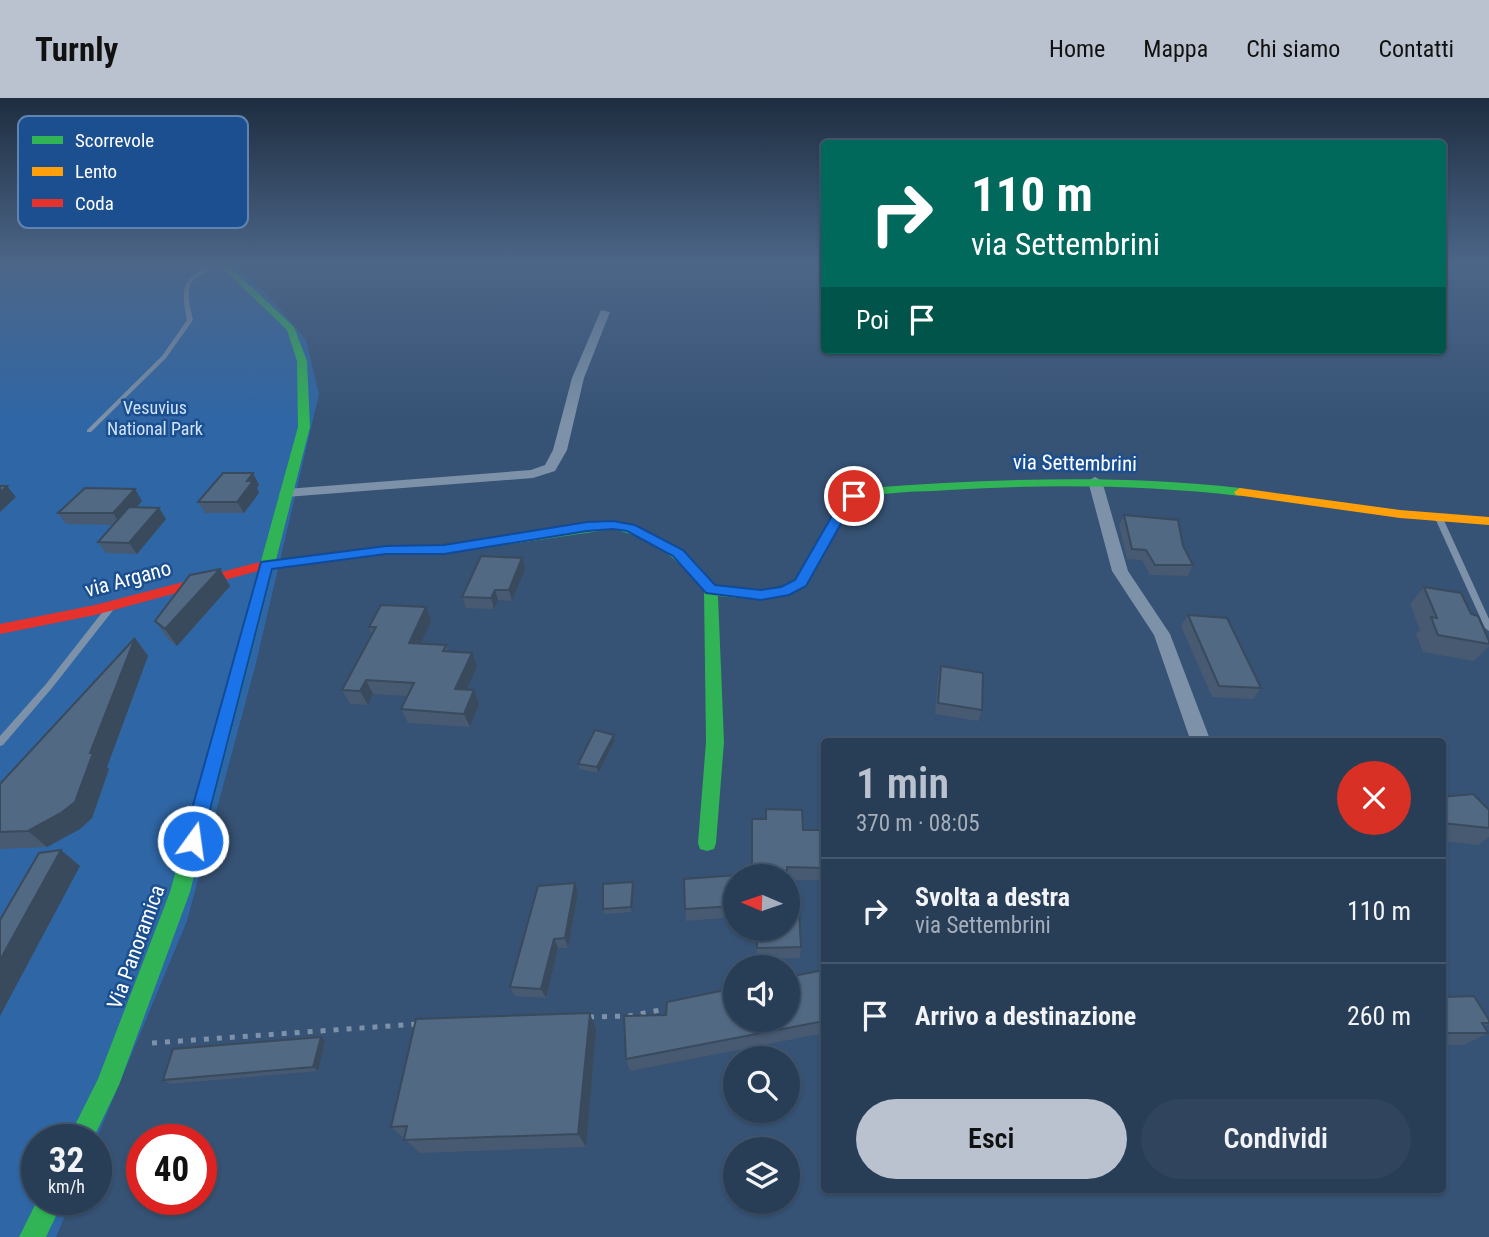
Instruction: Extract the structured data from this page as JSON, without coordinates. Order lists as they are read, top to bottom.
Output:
{
  "streets": {
    "street": ["via Settembrini", "via Argano", "Via Panoramica"]
  },
  "crossings": [
    ["via Argano", "Via Panoramica"]
  ],
  "parks": ["Vesuvius National Park"],
  "legend": ["Scorrevole", "Lento", "Coda"],
  "north": "left",
  "page": {
    "header": "Turnly",
    "nav": [
      "Home",
      "Mappa",
      "Chi siamo",
      "Contatti"
    ],
    "turn": ["110 m", "via Settembrini"],
    "then": "Poi",
    "heading": ["1 min", "370 m · 08:05"],
    "list": [
      {
        "name": "Svolta a destra",
        "note": "via Settembrini",
        "value": "110 m"
      },
      {
        "name": "Arrivo a destinazione",
        "value": "260 m"
      }
    ],
    "buttons": ["Esci", "Condividi"],
    "speed": "32 km/h",
    "limit": "40"
  }
}
